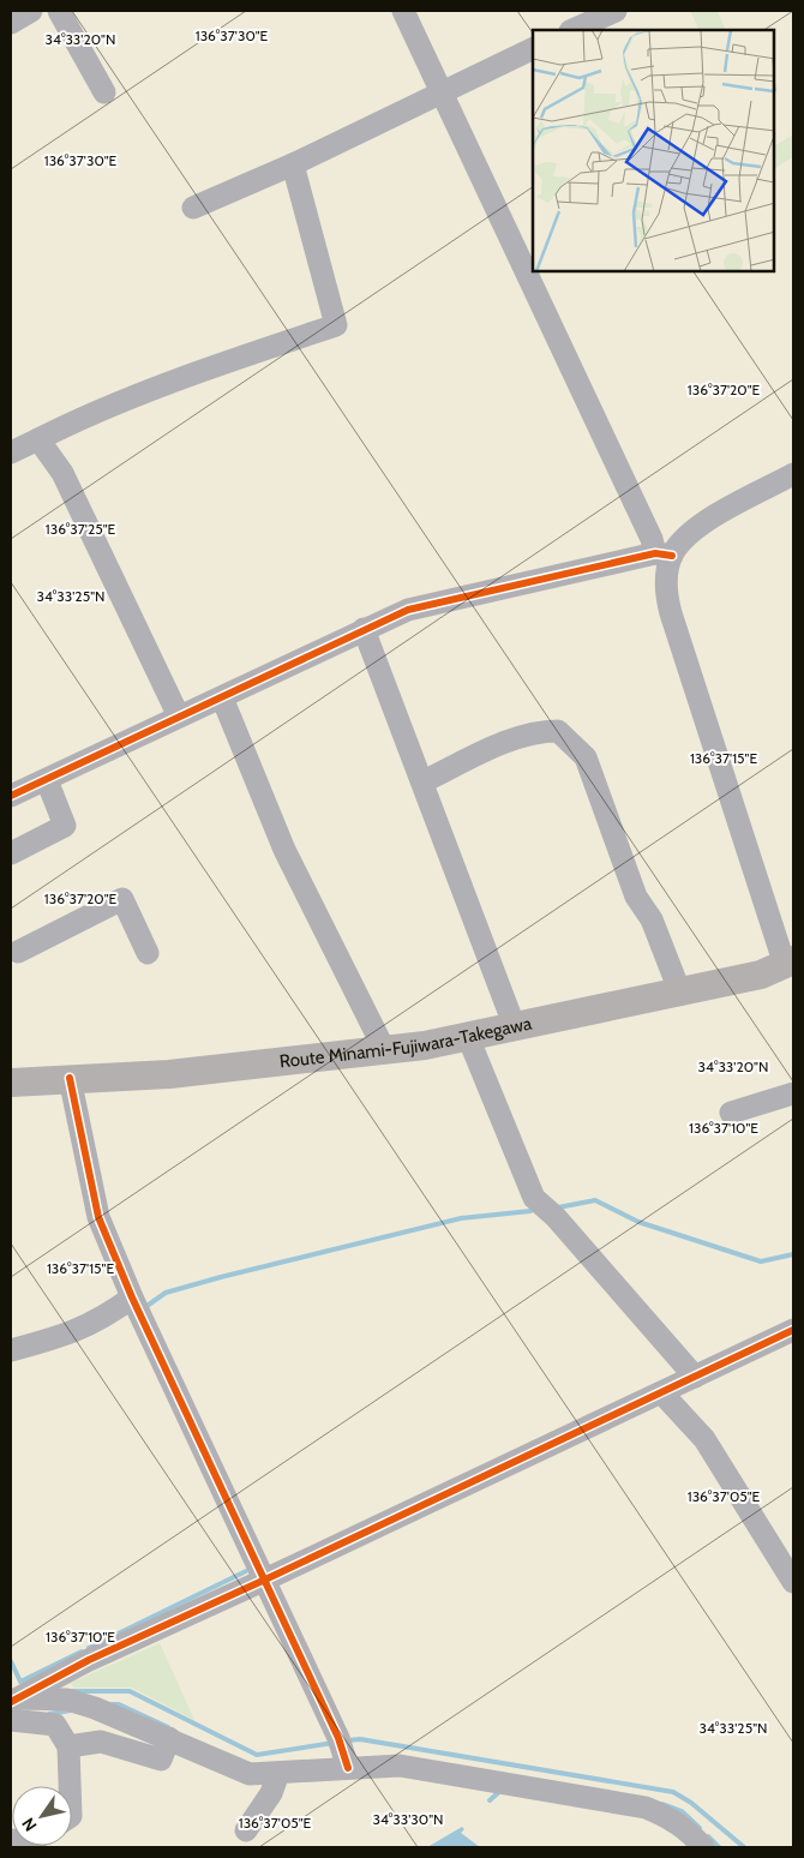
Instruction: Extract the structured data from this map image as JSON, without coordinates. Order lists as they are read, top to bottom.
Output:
{
  "streets": {
    "main road": ["Route Minami-Fujiwara-Takegawa"]
  },
  "north": "bottom left",
  "coordinates": [
    "136°37'30\"E",
    "34°33'20\"N",
    "136°37'20\"E",
    "136°37'25\"E",
    "34°33'25\"N",
    "136°37'15\"E",
    "136°37'10\"E",
    "136°37'05\"E",
    "34°33'30\"N"
  ]
}
